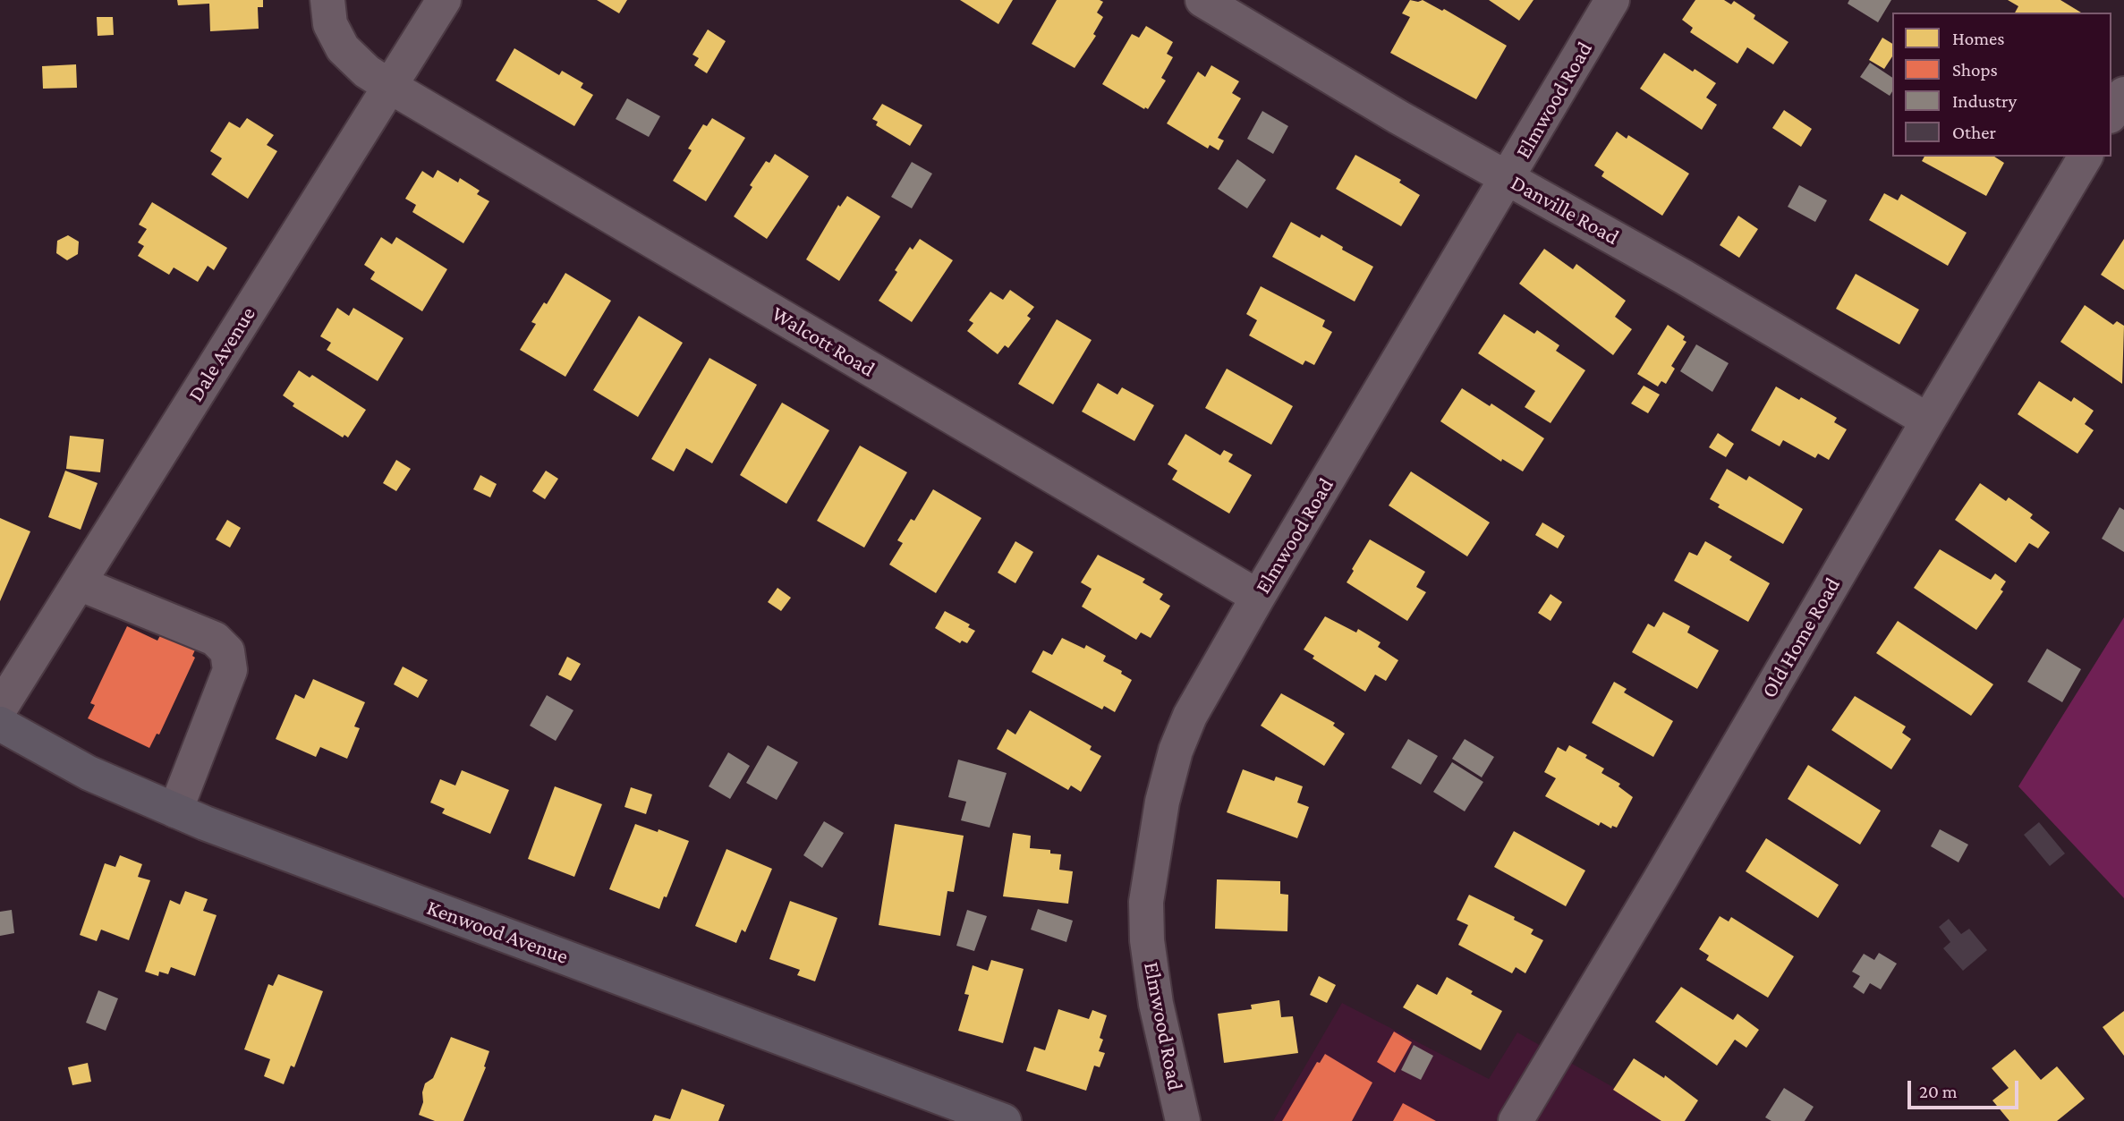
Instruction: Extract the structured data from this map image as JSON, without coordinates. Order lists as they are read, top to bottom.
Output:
{
  "streets": {
    "main road": ["Kenwood Avenue"],
    "street": [
      "Elmwood Road",
      "Danville Road",
      "Walcott Road",
      "Dale Avenue",
      "Old Home Road"
    ]
  },
  "crossings": [
    ["Elmwood Road", "Danville Road"],
    ["Elmwood Road", "Walcott Road"],
    ["Danville Road", "Old Home Road"],
    ["Walcott Road", "Dale Avenue"]
  ],
  "legend": [
    "Homes",
    "Shops",
    "Industry",
    "Other"
  ],
  "scale_bar": "20 m"
}
